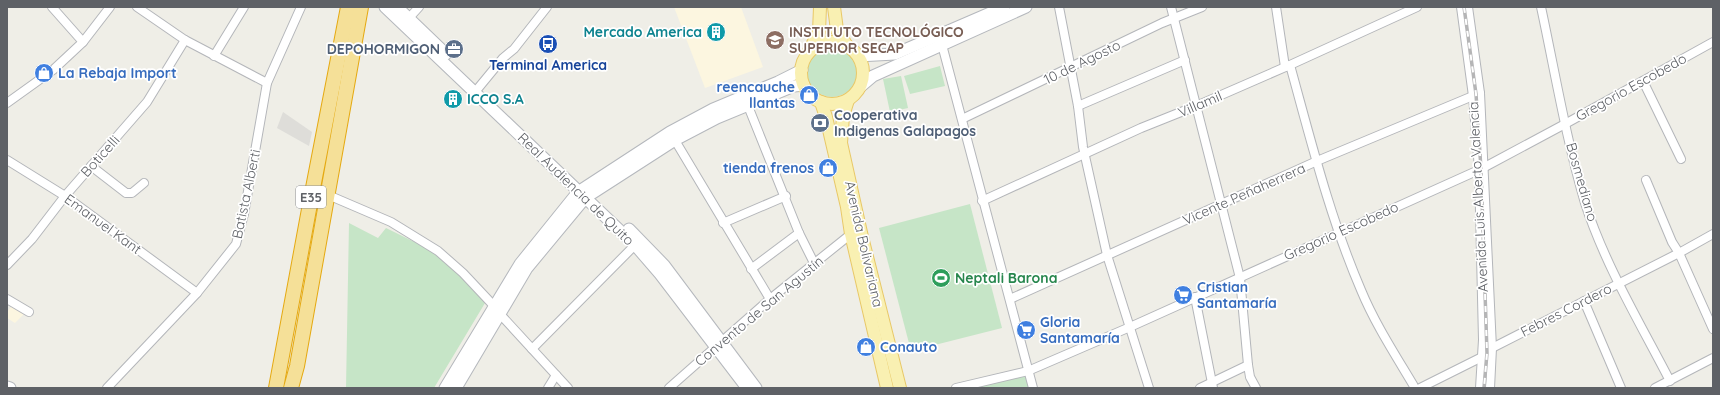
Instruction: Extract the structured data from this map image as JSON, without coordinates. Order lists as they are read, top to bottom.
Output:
{
  "streets": {
    "highway": ["E35"],
    "main road": ["Avenida Bolivariana"],
    "street": [
      "10 de Agosto",
      "Gregorio Escobedo",
      "Villamil",
      "Boticelli",
      "Bosmediano",
      "Real Audiencia de Quito",
      "Batista Alberti",
      "Vicente Peñaherrera",
      "Avenida Luis Alberto Valencia",
      "Emanuel Kant",
      "Febres Cordero",
      "Convento de San Agustín"
    ]
  },
  "crossings": [
    ["Gregorio Escobedo", "Bosmediano"],
    ["Gregorio Escobedo", "Avenida Luis Alberto Valencia"],
    ["Boticelli", "Emanuel Kant"],
    ["Bosmediano", "Febres Cordero"],
    ["Real Audiencia de Quito", "Convento de San Agustín"],
    ["Batista Alberti", "Emanuel Kant"],
    ["Vicente Peñaherrera", "Avenida Luis Alberto Valencia"],
    ["Avenida Luis Alberto Valencia", "Febres Cordero"],
    ["Avenida Bolivariana", "Convento de San Agustín"]
  ],
  "places": {
    "building": ["Mercado America", "ICCO S.A"],
    "school or university": ["INSTITUTO TECNOLÓGICO SUPERIOR SECAP"],
    "bus stop": ["Terminal America"],
    "office": ["DEPOHORMIGON"],
    "shop": [
      "La Rebaja Import",
      "reencauche llantas",
      "tienda frenos",
      "Conauto"
    ],
    "bank": ["Cooperativa Indigenas Galapagos"],
    "sports": ["Neptali Barona"],
    "supermarket": ["Cristian Santamaría", "Gloria Santamaría"]
  }
}
